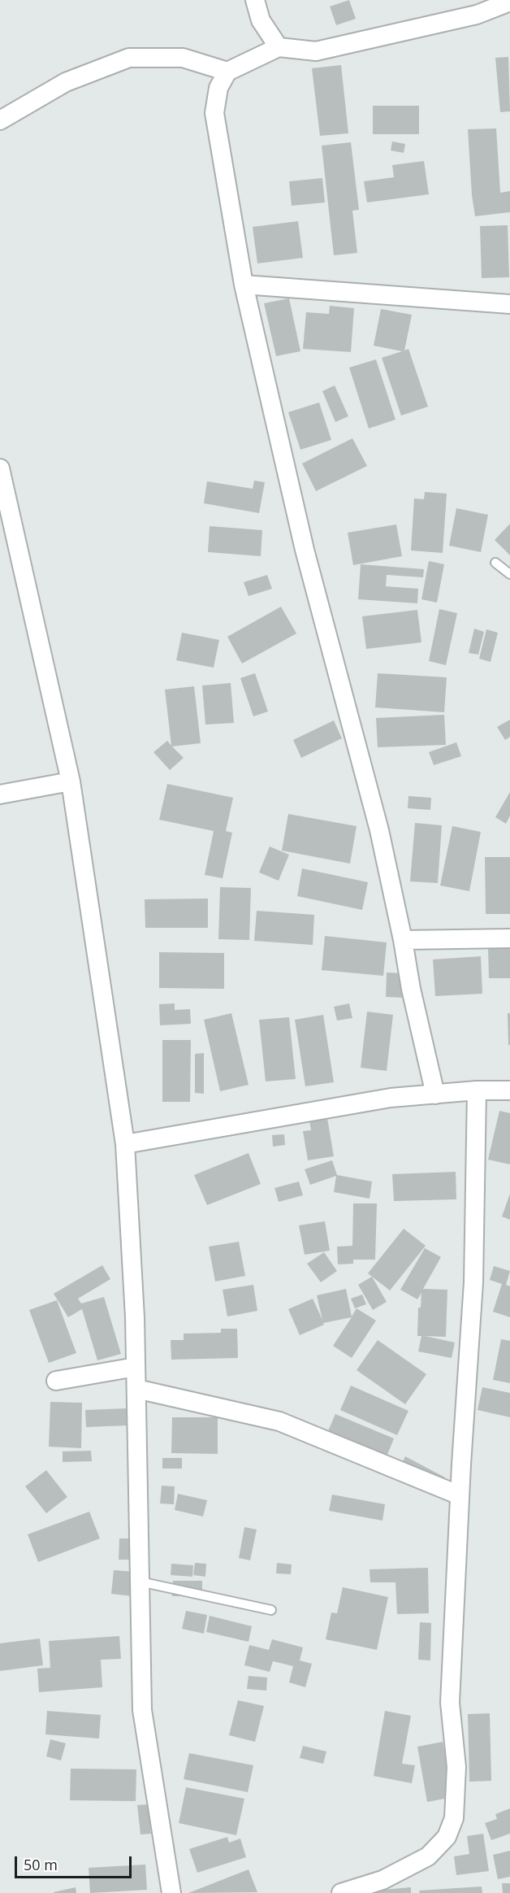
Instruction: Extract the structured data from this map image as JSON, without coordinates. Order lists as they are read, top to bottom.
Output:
{
  "scale_bar": "50 m"
}
